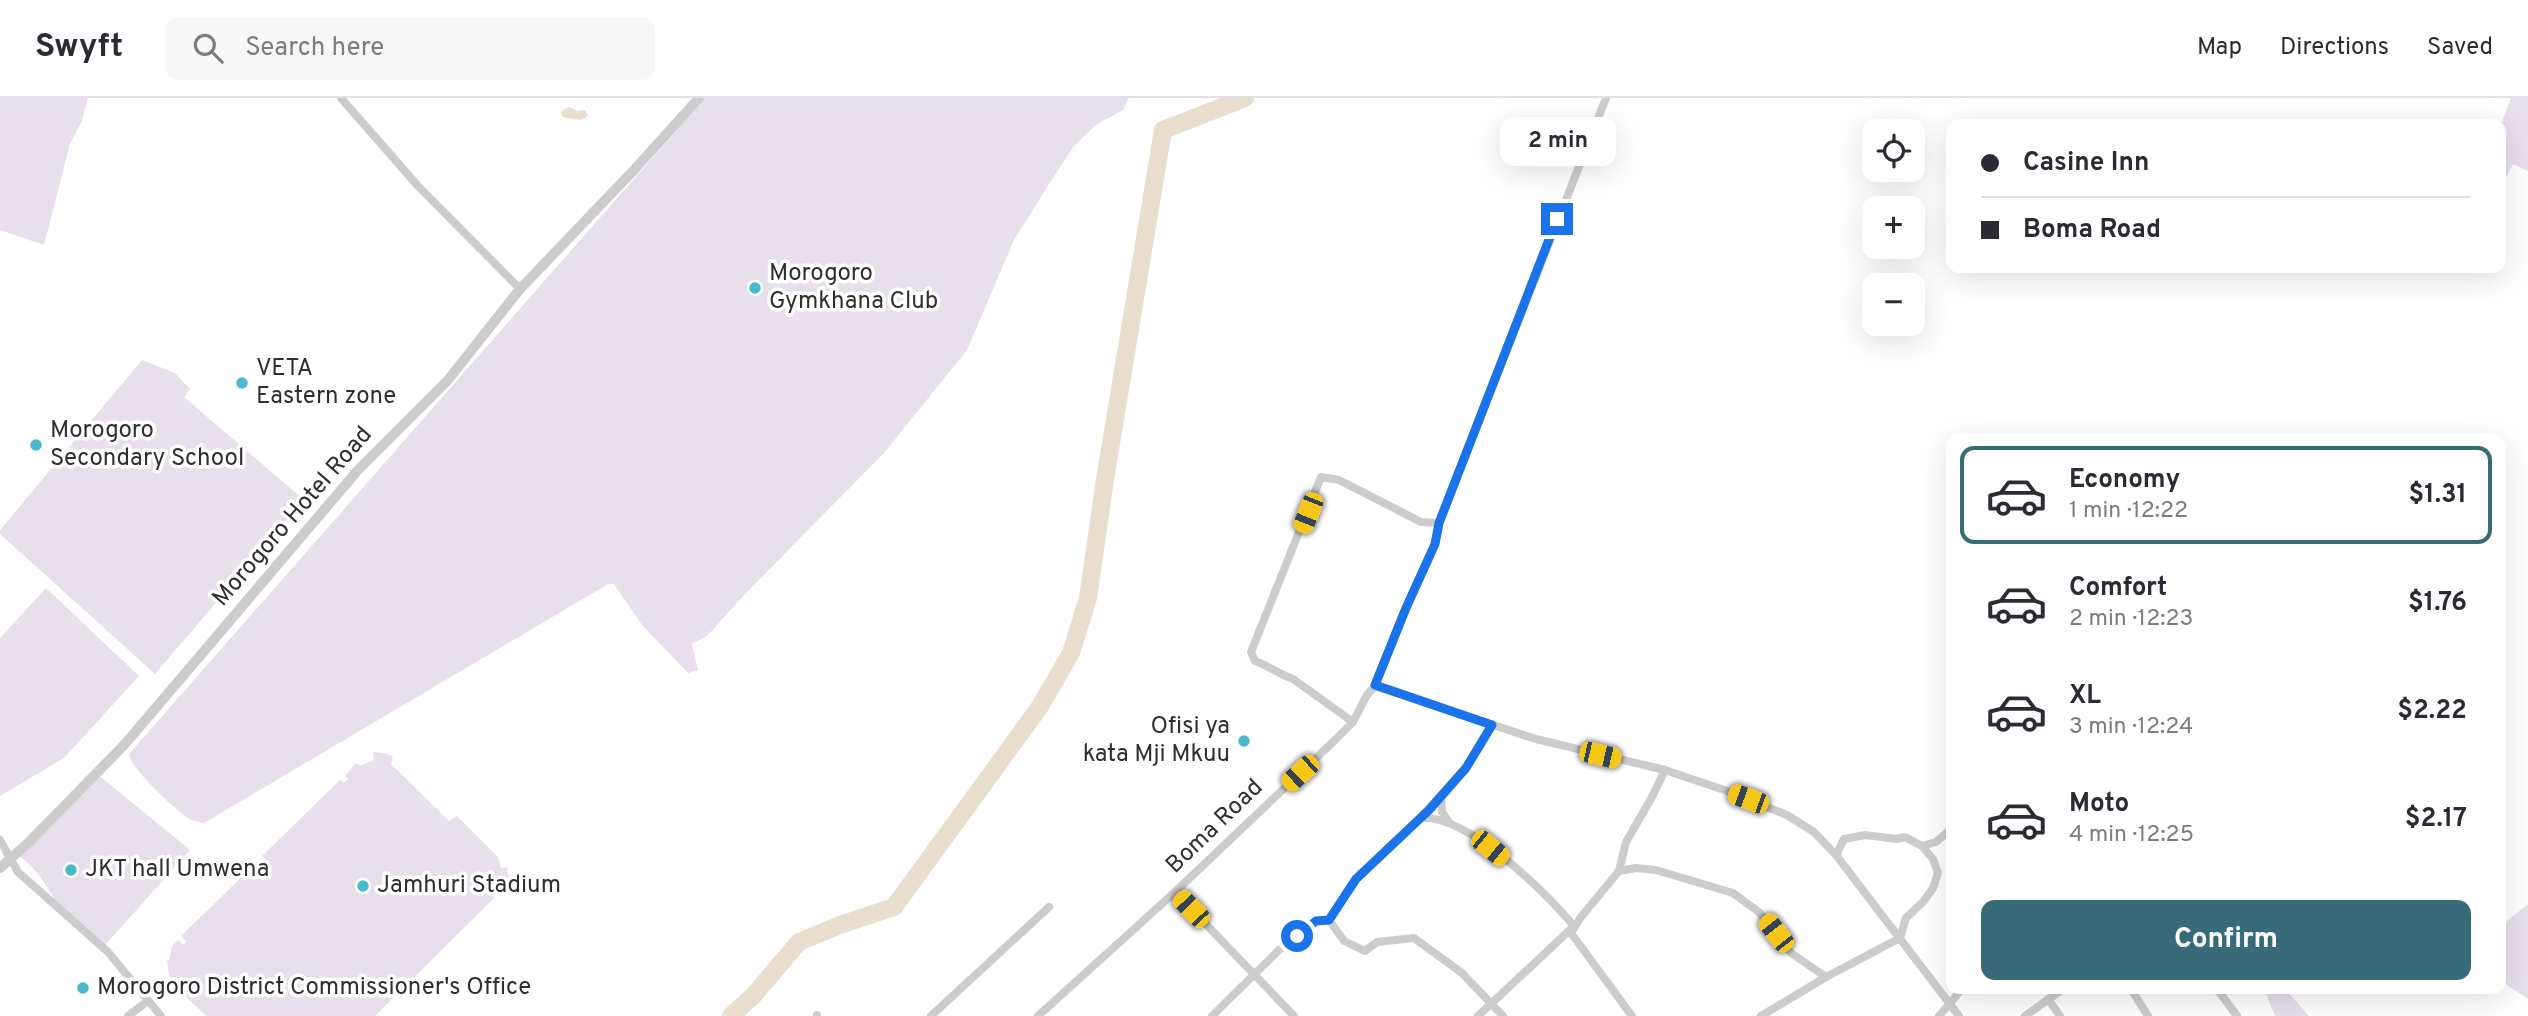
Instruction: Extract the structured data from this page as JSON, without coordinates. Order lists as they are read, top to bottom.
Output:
{
  "streets": {
    "street": ["Morogoro Hotel Road", "Boma Road"]
  },
  "places": [
    "Morogoro Gymkhana Club",
    "VETA Eastern zone",
    "Morogoro Secondary School",
    "Ofisi ya kata Mji Mkuu",
    "JKT hall Umwena",
    "Jamhuri Stadium",
    "Morogoro District Commissioner's Office"
  ],
  "page": {
    "header": "Swyft",
    "search": "Search here",
    "nav": ["Map", "Directions", "Saved"],
    "bubble": "2 min",
    "map_buttons": ["+", "−"],
    "banner": ["Casine Inn", "Boma Road"],
    "list": [
      {
        "name": "Economy",
        "note": "1 min · 12:22",
        "value": "$1.31"
      },
      {
        "name": "Comfort",
        "note": "2 min · 12:23",
        "value": "$1.76"
      },
      {
        "name": "XL",
        "note": "3 min · 12:24",
        "value": "$2.22"
      },
      {
        "name": "Moto",
        "note": "4 min · 12:25",
        "value": "$2.17"
      }
    ],
    "buttons": "Confirm"
  }
}
